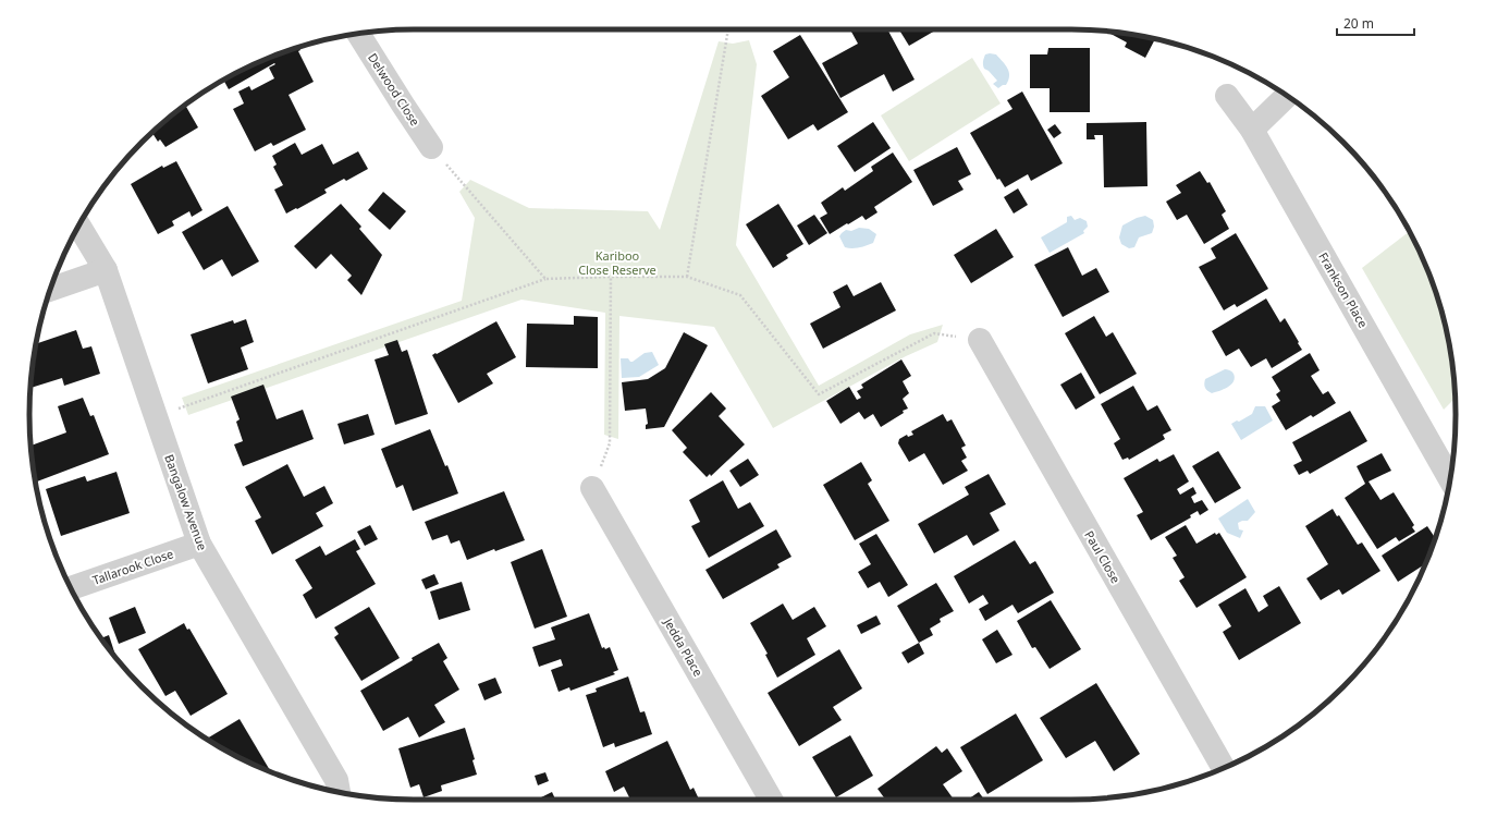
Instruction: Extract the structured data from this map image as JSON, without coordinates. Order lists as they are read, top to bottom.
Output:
{
  "streets": {
    "street": [
      "Delwood Close",
      "Frankson Place",
      "Bangalow Avenue",
      "Paul Close",
      "Tallarook Close",
      "Jedda Place"
    ]
  },
  "crossings": [
    ["Bangalow Avenue", "Tallarook Close"]
  ],
  "parks": ["Kariboo Close Reserve"],
  "scale_bar": "20 m"
}
